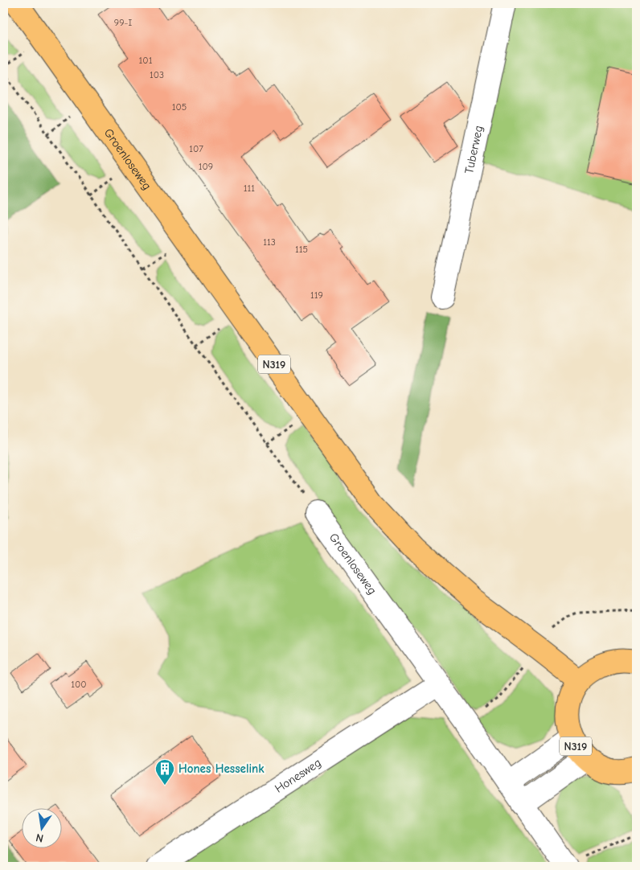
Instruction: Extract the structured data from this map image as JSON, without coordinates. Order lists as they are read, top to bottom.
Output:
{
  "streets": {
    "main road": ["Groenloseweg", "N319"],
    "street": ["Tuberweg", "Honesweg"]
  },
  "crossings": [
    ["Groenloseweg", "N319"],
    ["Groenloseweg", "Honesweg"]
  ],
  "places": {
    "building": ["Hones Hesselink"]
  },
  "house_numbers": [
    "99-I",
    "101",
    "103",
    "105",
    "107",
    "109",
    "111",
    "113",
    "115",
    "119",
    "100"
  ],
  "north": "bottom"
}
